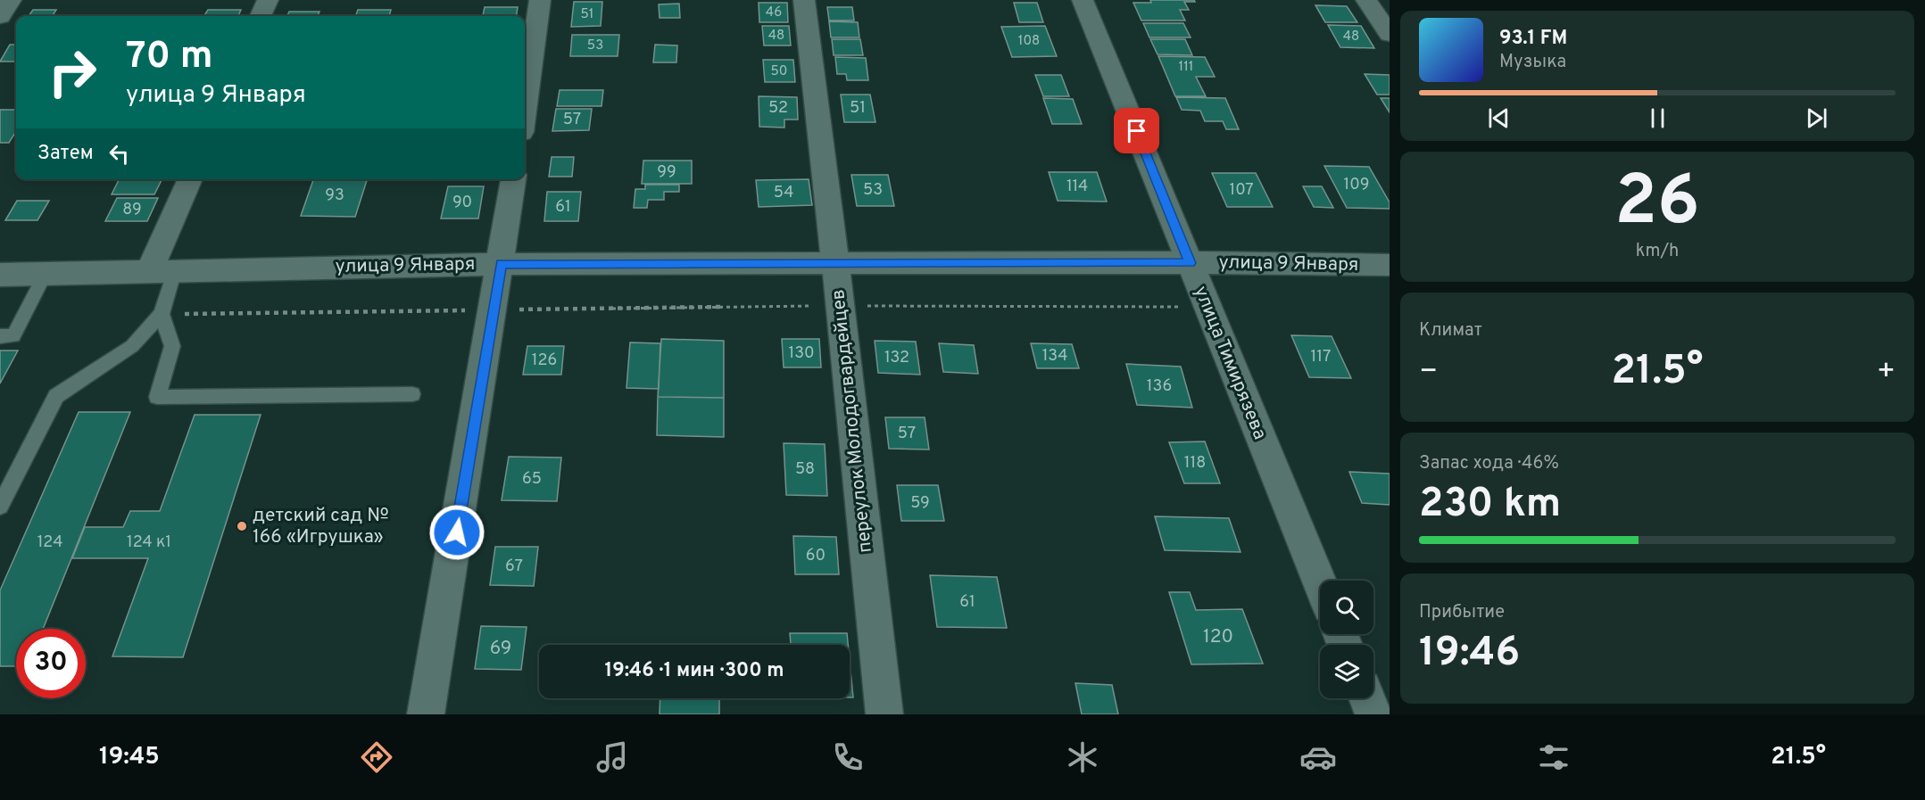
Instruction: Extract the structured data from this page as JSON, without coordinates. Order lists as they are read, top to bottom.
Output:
{
  "streets": {
    "street": ["улица 9 Января", "улица Тимирязева", "переулок Молодогвардейцев"]
  },
  "crossings": [
    ["улица 9 Января", "улица Тимирязева"],
    ["улица 9 Января", "переулок Молодогвардейцев"]
  ],
  "places": ["детский сад № 166 «Игрушка»"],
  "house_numbers": [
    "46",
    "51",
    "48",
    "48",
    "108",
    "53",
    "111",
    "50",
    "52",
    "51",
    "57",
    "99",
    "109",
    "114",
    "53",
    "107",
    "54",
    "93",
    "90",
    "61",
    "89",
    "130",
    "134",
    "117",
    "132",
    "126",
    "136",
    "57",
    "118",
    "58",
    "65",
    "59",
    "124",
    "124 к1",
    "60",
    "67",
    "61",
    "120",
    "69"
  ],
  "page": {
    "turn": ["70 m", "улица 9 Января"],
    "song": ["93.1 FM", "Музыка"],
    "then": "Затем",
    "tile": [
      ["26", "km/h"],
      "Климат",
      ["Запас хода · 46%", "230 km"],
      ["Прибытие", "19:46"]
    ],
    "heat": ["−", "21.5°", "+"],
    "limit": "30",
    "trip": "19:46 · 1 мин · 300 m",
    "tabs": ["19:45", "21.5°"]
  }
}
